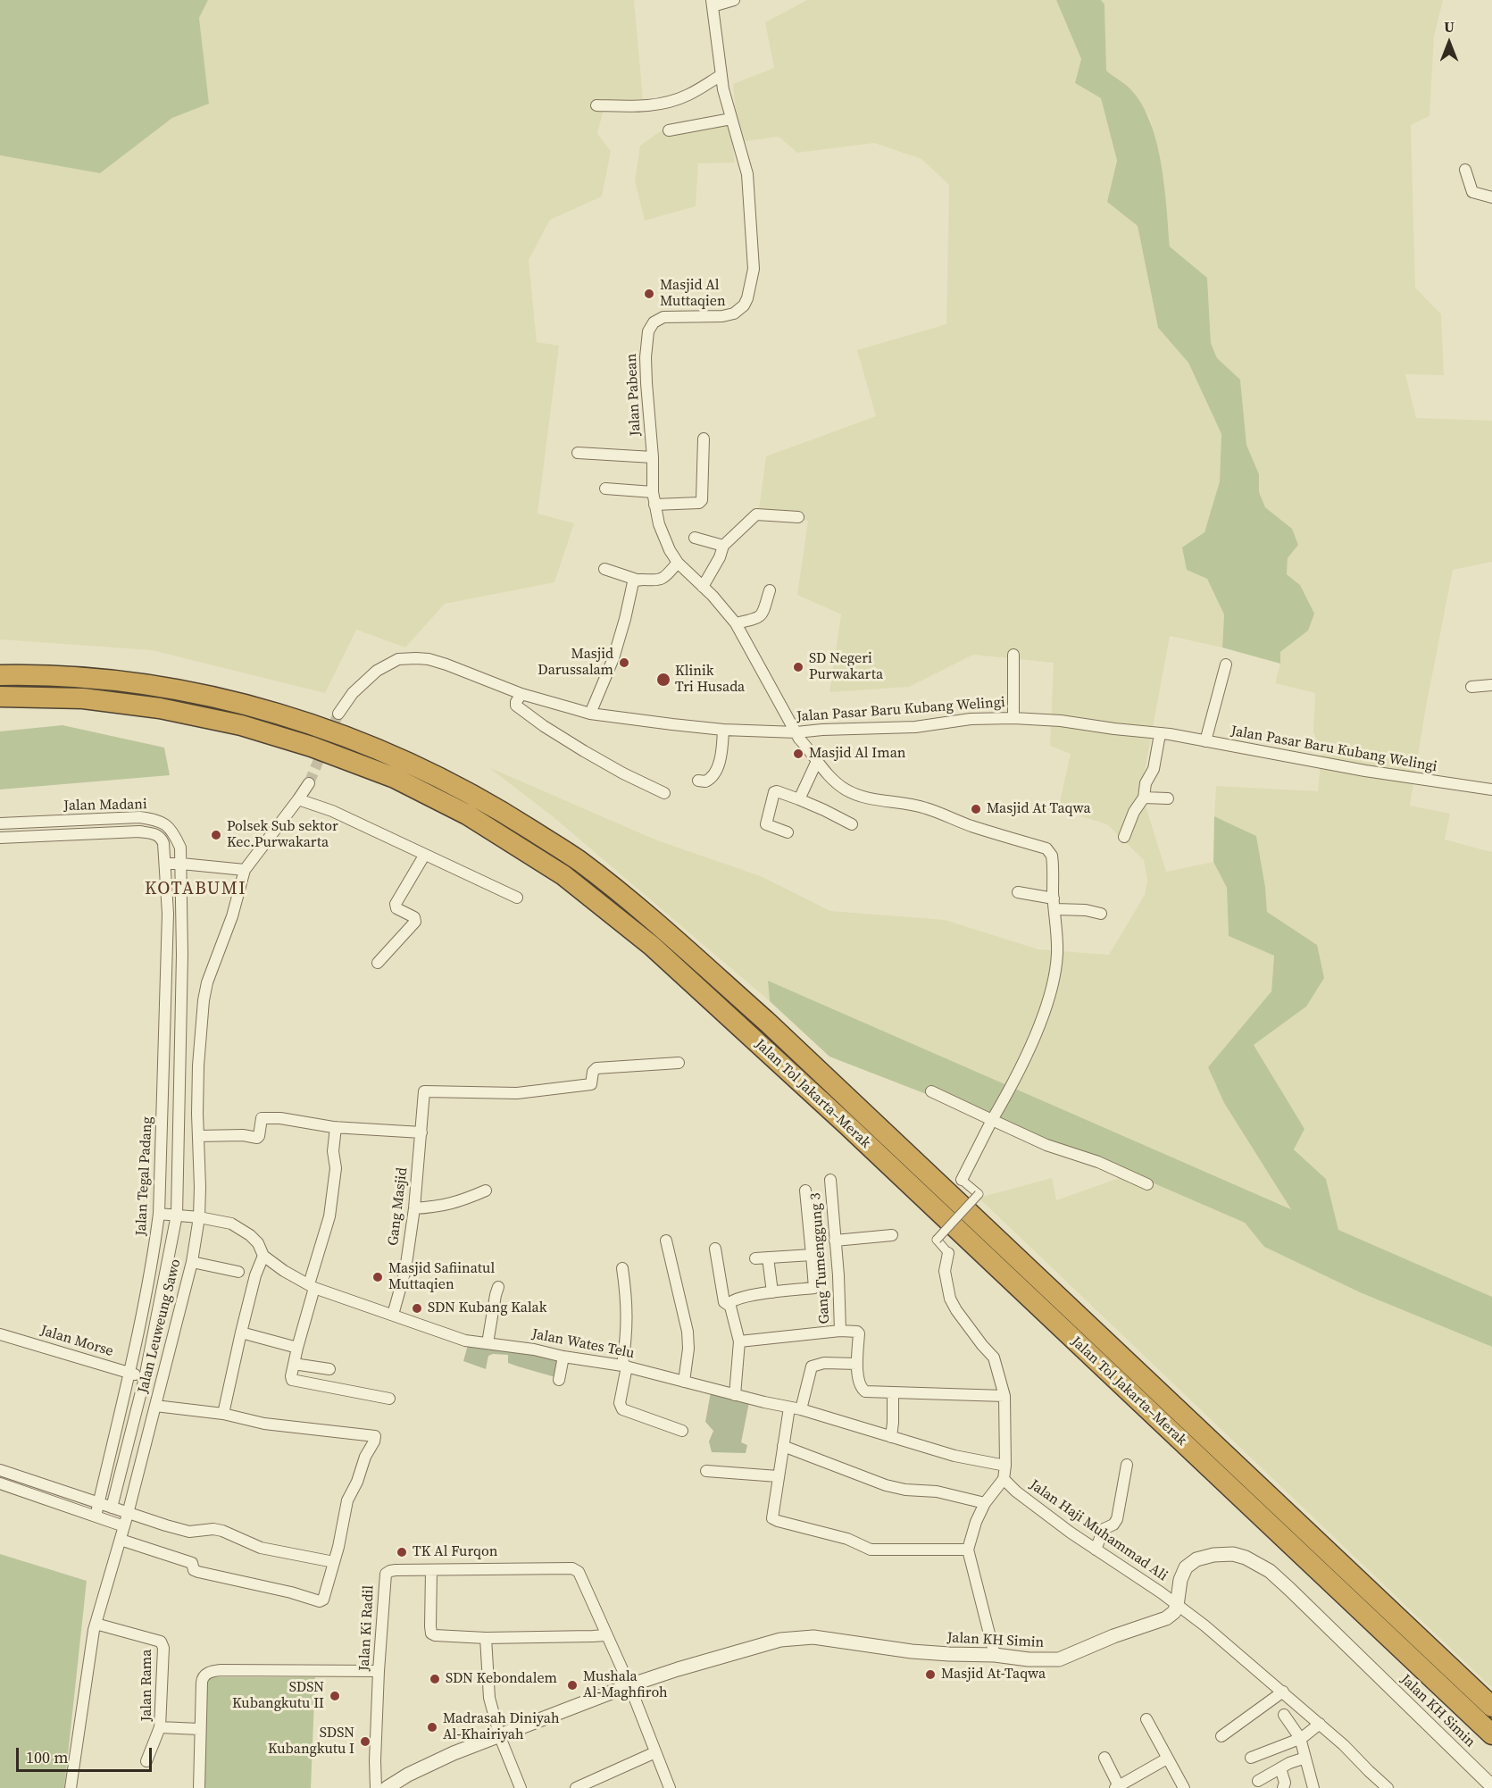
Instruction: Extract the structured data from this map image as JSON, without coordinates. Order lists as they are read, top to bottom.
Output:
{
  "streets": {
    "highway": ["Jalan Tol Jakarta–Merak"],
    "street": [
      "Jalan Pabean",
      "Jalan Pasar Baru Kubang Welingi",
      "Jalan Madani",
      "Jalan Tegal Padang",
      "Gang Masjid",
      "Gang Tumenggung 3",
      "Jalan Leuweung Sawo",
      "Jalan Morse",
      "Jalan Wates Telu",
      "Jalan Haji Muhammad Ali",
      "Jalan Ki Radil",
      "Jalan KH Simin",
      "Jalan Rama"
    ]
  },
  "crossings": [
    ["Jalan Pabean", "Jalan Pasar Baru Kubang Welingi"],
    ["Jalan Tegal Padang", "Jalan Morse"],
    ["Jalan Tegal Padang", "Jalan Wates Telu"],
    ["Gang Masjid", "Jalan Wates Telu"],
    ["Jalan Leuweung Sawo", "Jalan Wates Telu"],
    ["Jalan Leuweung Sawo", "Jalan Rama"],
    ["Jalan Haji Muhammad Ali", "Jalan KH Simin"],
    ["Jalan Ki Radil", "Jalan KH Simin"]
  ],
  "districts": ["KOTABUMI"],
  "places": [
    "Masjid Al Muttaqien",
    "Masjid Darussalam",
    "SD Negeri Purwakarta",
    "Klinik Tri Husada",
    "Masjid Al Iman",
    "Masjid At Taqwa",
    "Polsek Sub sektor Kec.Purwakarta",
    "Masjid Safiinatul Muttaqien",
    "SDN Kubang Kalak",
    "TK Al Furqon",
    "Masjid At-Taqwa",
    "SDN Kebondalem",
    "Mushala Al-Maghfiroh",
    "SDSN Kubangkutu II",
    "Madrasah Diniyah Al-Khairiyah",
    "SDSN Kubangkutu I"
  ],
  "scale_bar": "100 m",
  "north": "top"
}
